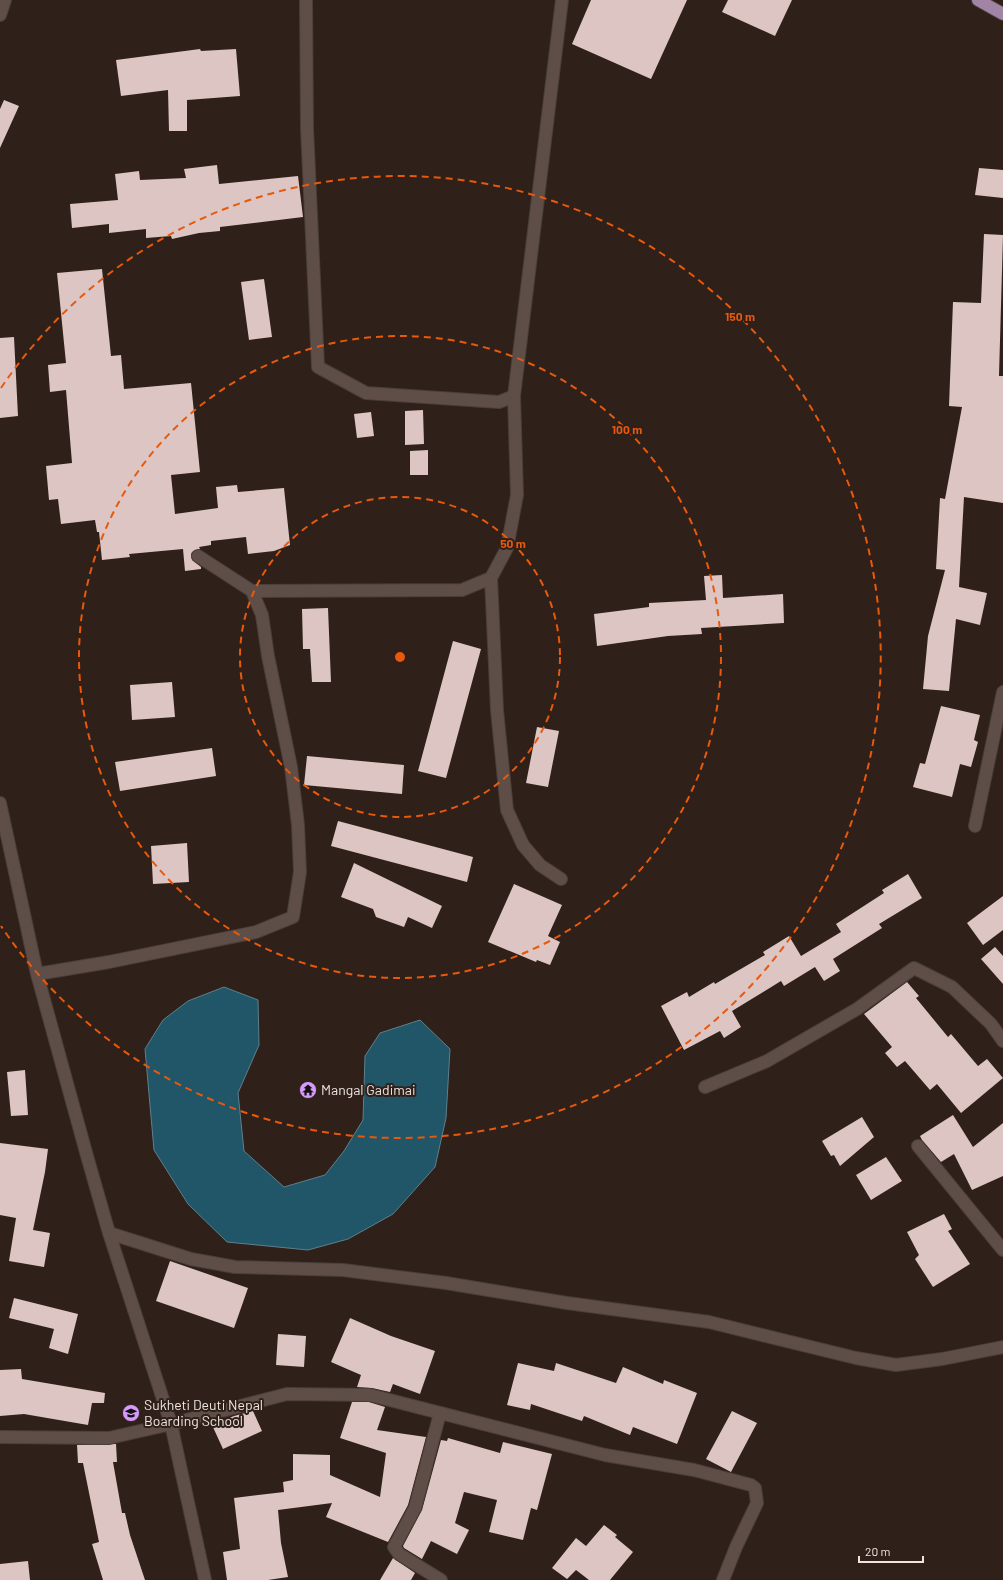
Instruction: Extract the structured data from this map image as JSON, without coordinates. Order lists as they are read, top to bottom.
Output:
{
  "places": {
    "temple": ["Mangal Gadimai"],
    "school or university": ["Sukheti Deuti Nepal Boarding School"]
  },
  "scale_bar": "20 m",
  "rings": ["150 m", "100 m", "50 m"]
}
